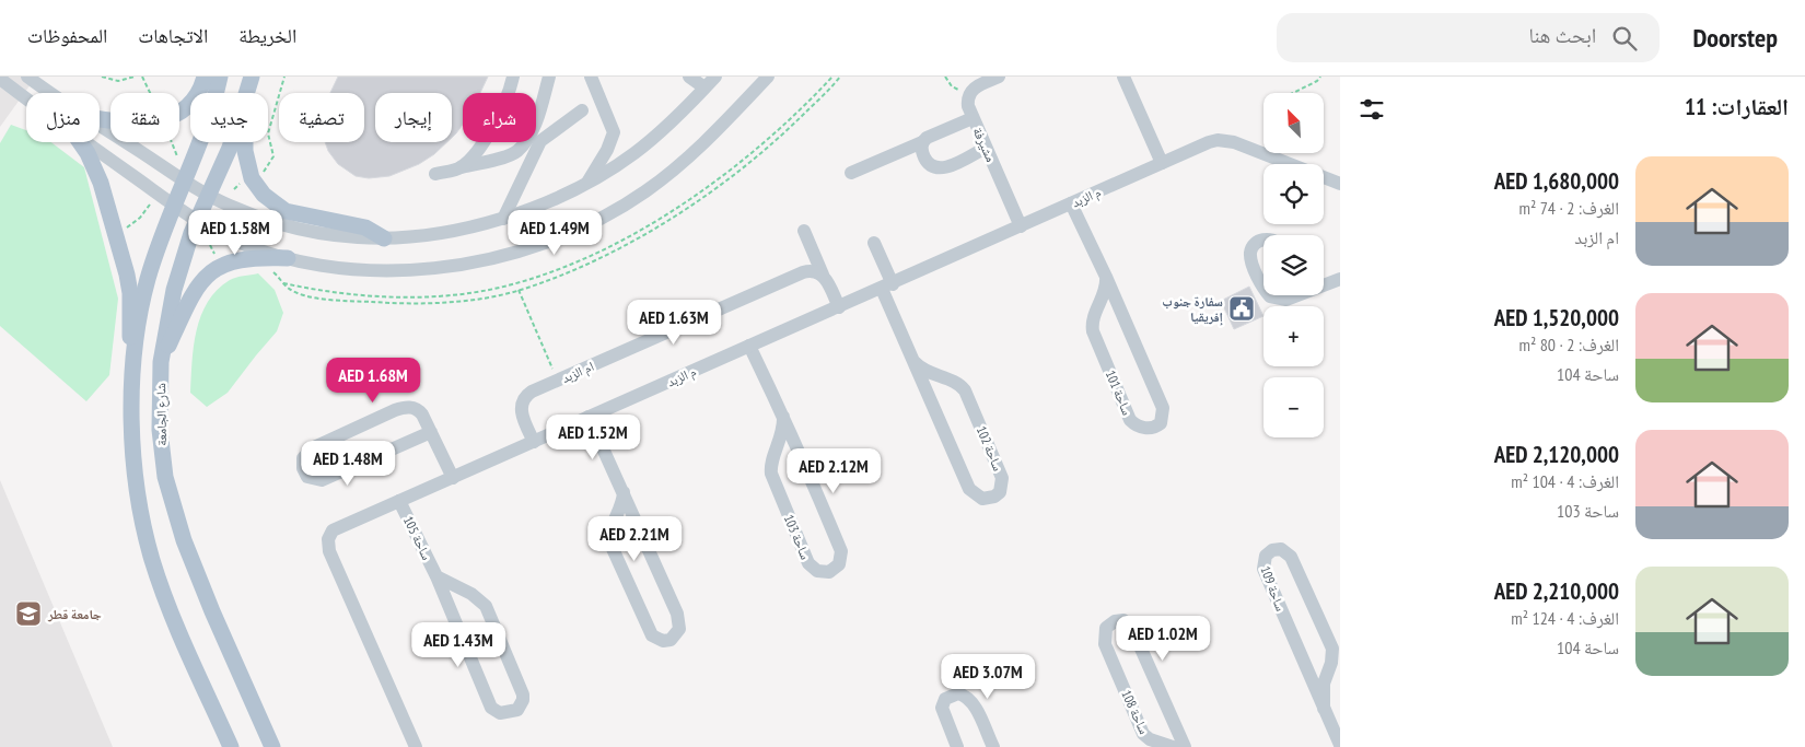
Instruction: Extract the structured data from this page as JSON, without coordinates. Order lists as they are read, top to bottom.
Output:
{
  "streets": {
    "main road": ["شارع الجامعة"],
    "street": [
      "مشيرفة",
      "م الزبد",
      "ام الزبد",
      "ساحة 101",
      "ساحة 102",
      "ساحة 103",
      "ساحة 105",
      "ساحة 109",
      "ساحة 108"
    ]
  },
  "crossings": [
    ["مشيرفة", "م الزبد"],
    ["م الزبد", "ام الزبد"],
    ["م الزبد", "ساحة 101"],
    ["م الزبد", "ساحة 102"],
    ["م الزبد", "ساحة 103"],
    ["م الزبد", "ساحة 105"]
  ],
  "places": {
    "public building": ["سفارة جنوب إفريقيا"],
    "school or university": ["جامعة قطر"]
  },
  "north": "top left",
  "page": {
    "header": "Doorstep",
    "search": "ابحث هنا",
    "nav": ["الخريطة", "الاتجاهات", "المحفوظات"],
    "heading": "العقارات: 11",
    "map_buttons": ["+", "−"],
    "chip": [
      "شراء",
      "إيجار",
      "تصفية",
      "جديد",
      "شقة",
      "منزل"
    ],
    "list": [
      {
        "name": "AED 1,680,000",
        "note": "الغرف: 2 · 74 m² · ام الزبد"
      },
      {
        "name": "AED 1,520,000",
        "note": "الغرف: 2 · 80 m² · ساحة 104"
      },
      {
        "name": "AED 2,120,000",
        "note": "الغرف: 4 · 104 m² · ساحة 103"
      },
      {
        "name": "AED 2,210,000",
        "note": "الغرف: 4 · 124 m² · ساحة 104"
      }
    ],
    "price": [
      "AED 1.58M",
      "AED 1.49M",
      "AED 1.63M",
      "AED 1.68M",
      "AED 1.52M",
      "AED 1.48M",
      "AED 2.12M",
      "AED 2.21M",
      "AED 1.02M",
      "AED 1.43M",
      "AED 3.07M"
    ]
  }
}
